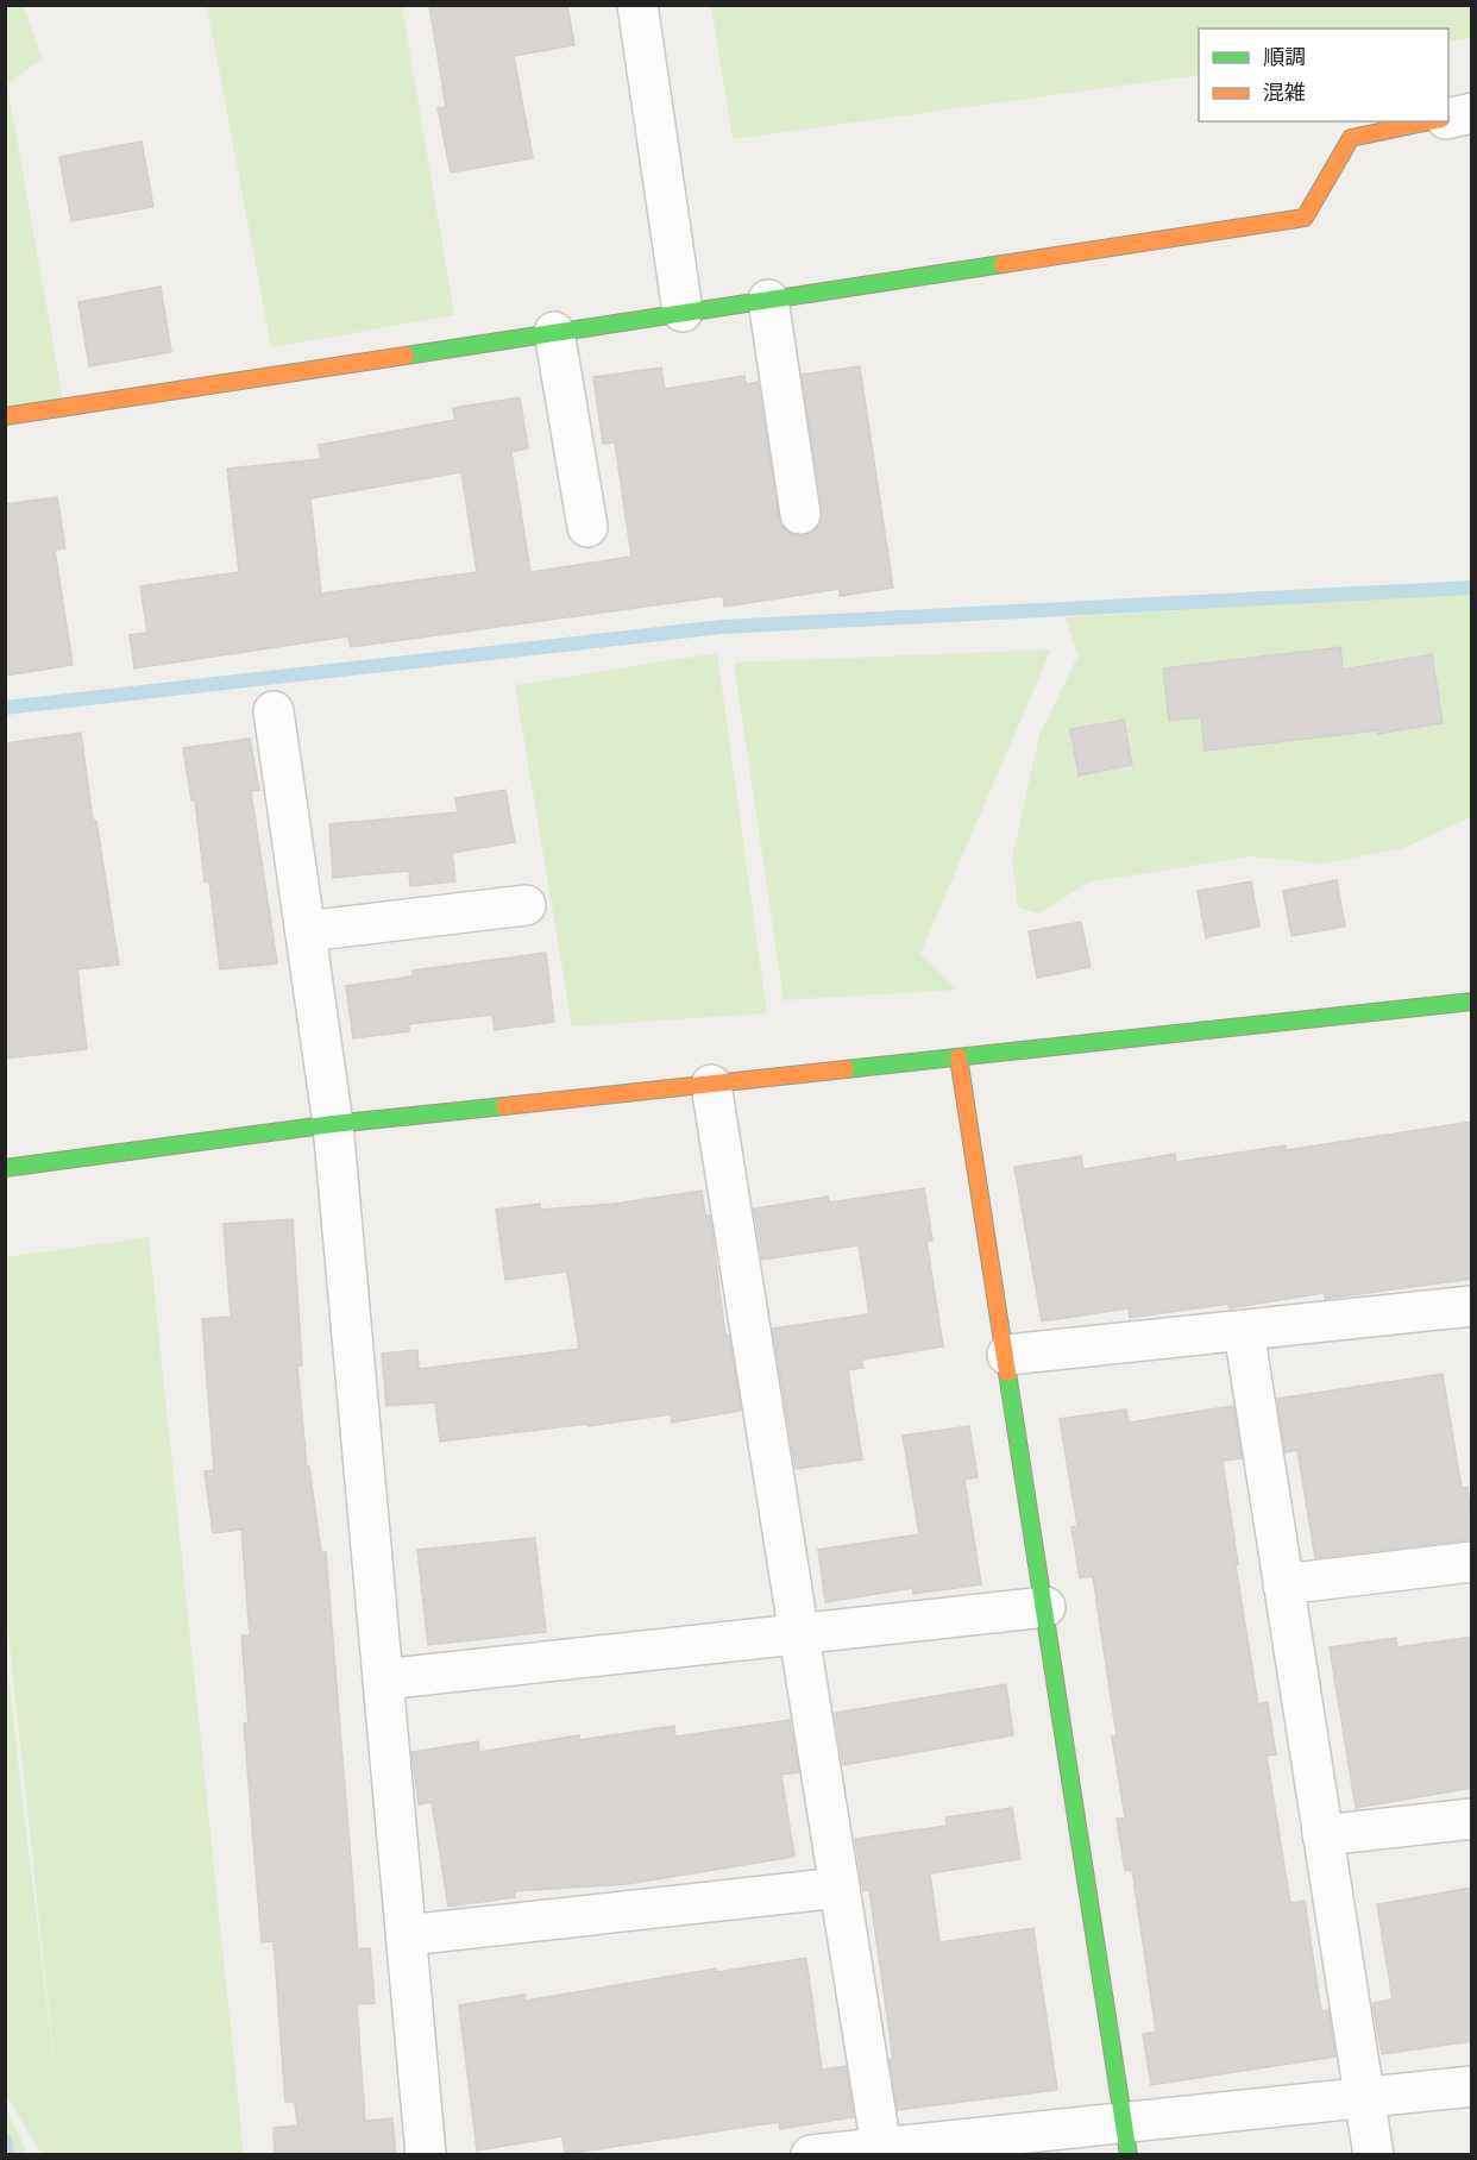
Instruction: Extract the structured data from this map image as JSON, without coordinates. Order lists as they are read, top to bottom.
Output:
{
  "legend": ["順調", "混雑"]
}
